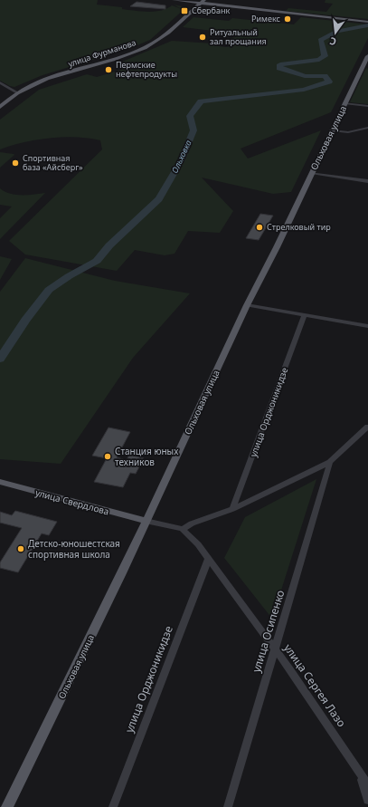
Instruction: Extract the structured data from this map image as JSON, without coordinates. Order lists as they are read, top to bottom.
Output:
{
  "streets": {
    "main road": ["улица Фурманова", "Ольховая улица", "улица Свердлова"],
    "street": ["улица Орджоникидзе", "улица Осипенко", "улица Сергея Лазо"]
  },
  "crossings": [
    ["Ольховая улица", "улица Свердлова"],
    ["улица Орджоникидзе", "улица Сергея Лазо"],
    ["улица Осипенко", "улица Сергея Лазо"]
  ],
  "water": ["Ольховка"],
  "places": {
    "transit": ["Сбербанк"],
    "other": [
      "Римекс",
      "Ритуальный зал прощания",
      "Пермские нефтепродукты",
      "Спортивная база «Айсберг»",
      "Стрелковый тир",
      "Станция юных техников",
      "Детско-юношестская спортивная школа"
    ]
  },
  "north": "bottom"
}
